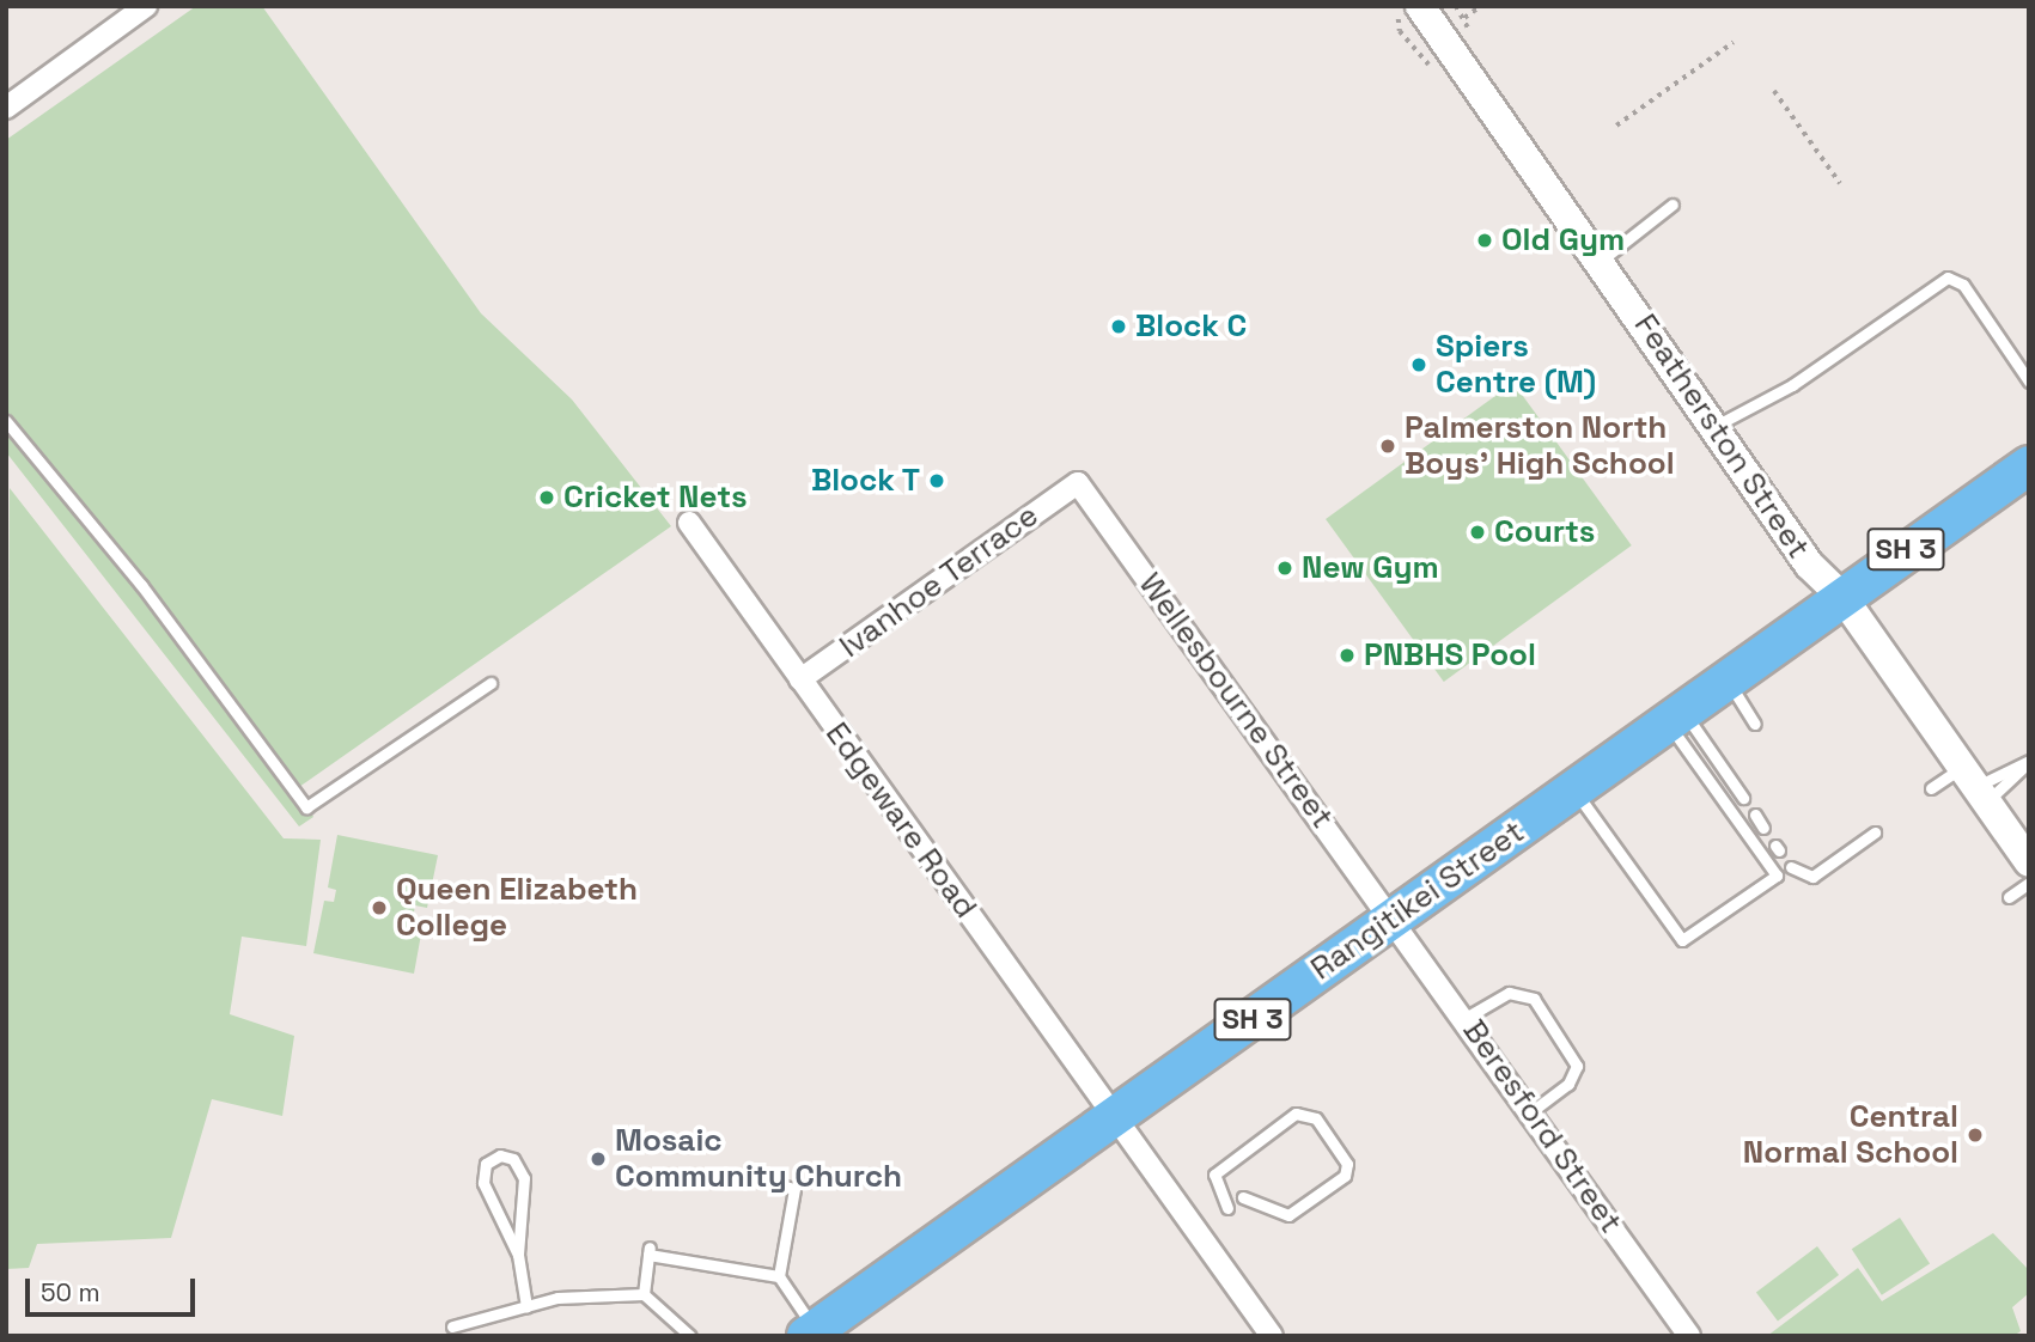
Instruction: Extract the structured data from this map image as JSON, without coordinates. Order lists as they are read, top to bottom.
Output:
{
  "streets": {
    "highway": ["SH 3", "Rangitikei Street"],
    "main road": ["Featherston Street"],
    "street": [
      "Ivanhoe Terrace",
      "Wellesbourne Street",
      "Edgeware Road",
      "Beresford Street"
    ]
  },
  "crossings": [
    ["Featherston Street", "Rangitikei Street"],
    ["Ivanhoe Terrace", "Wellesbourne Street"],
    ["Ivanhoe Terrace", "Edgeware Road"],
    ["Wellesbourne Street", "Rangitikei Street"],
    ["Wellesbourne Street", "Beresford Street"],
    ["Edgeware Road", "Rangitikei Street"],
    ["Rangitikei Street", "Beresford Street"]
  ],
  "places": [
    "Old Gym",
    "Block C",
    "Spiers Centre (M)",
    "Palmerston North Boys' High School",
    "Block T",
    "Cricket Nets",
    "Courts",
    "New Gym",
    "PNBHS Pool",
    "Queen Elizabeth College",
    "Central Normal School",
    "Mosaic Community Church"
  ],
  "scale_bar": "50 m"
}
